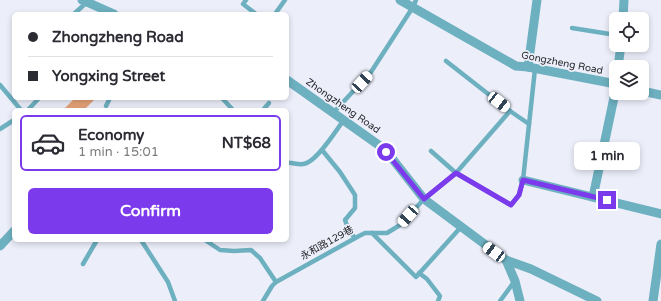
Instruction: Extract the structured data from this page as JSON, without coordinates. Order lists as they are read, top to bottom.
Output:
{
  "streets": {
    "street": ["Gongzheng Road", "Zhongzheng Road"],
    "lane": ["永和路129巷"]
  },
  "crossings": [
    ["Zhongzheng Road", "永和路129巷"]
  ],
  "page": {
    "banner": ["Zhongzheng Road", "Yongxing Street"],
    "list": [
      {
        "name": "Economy",
        "note": "1 min · 15:01",
        "value": "NT$68"
      }
    ],
    "bubble": "1 min",
    "buttons": "Confirm"
  }
}
